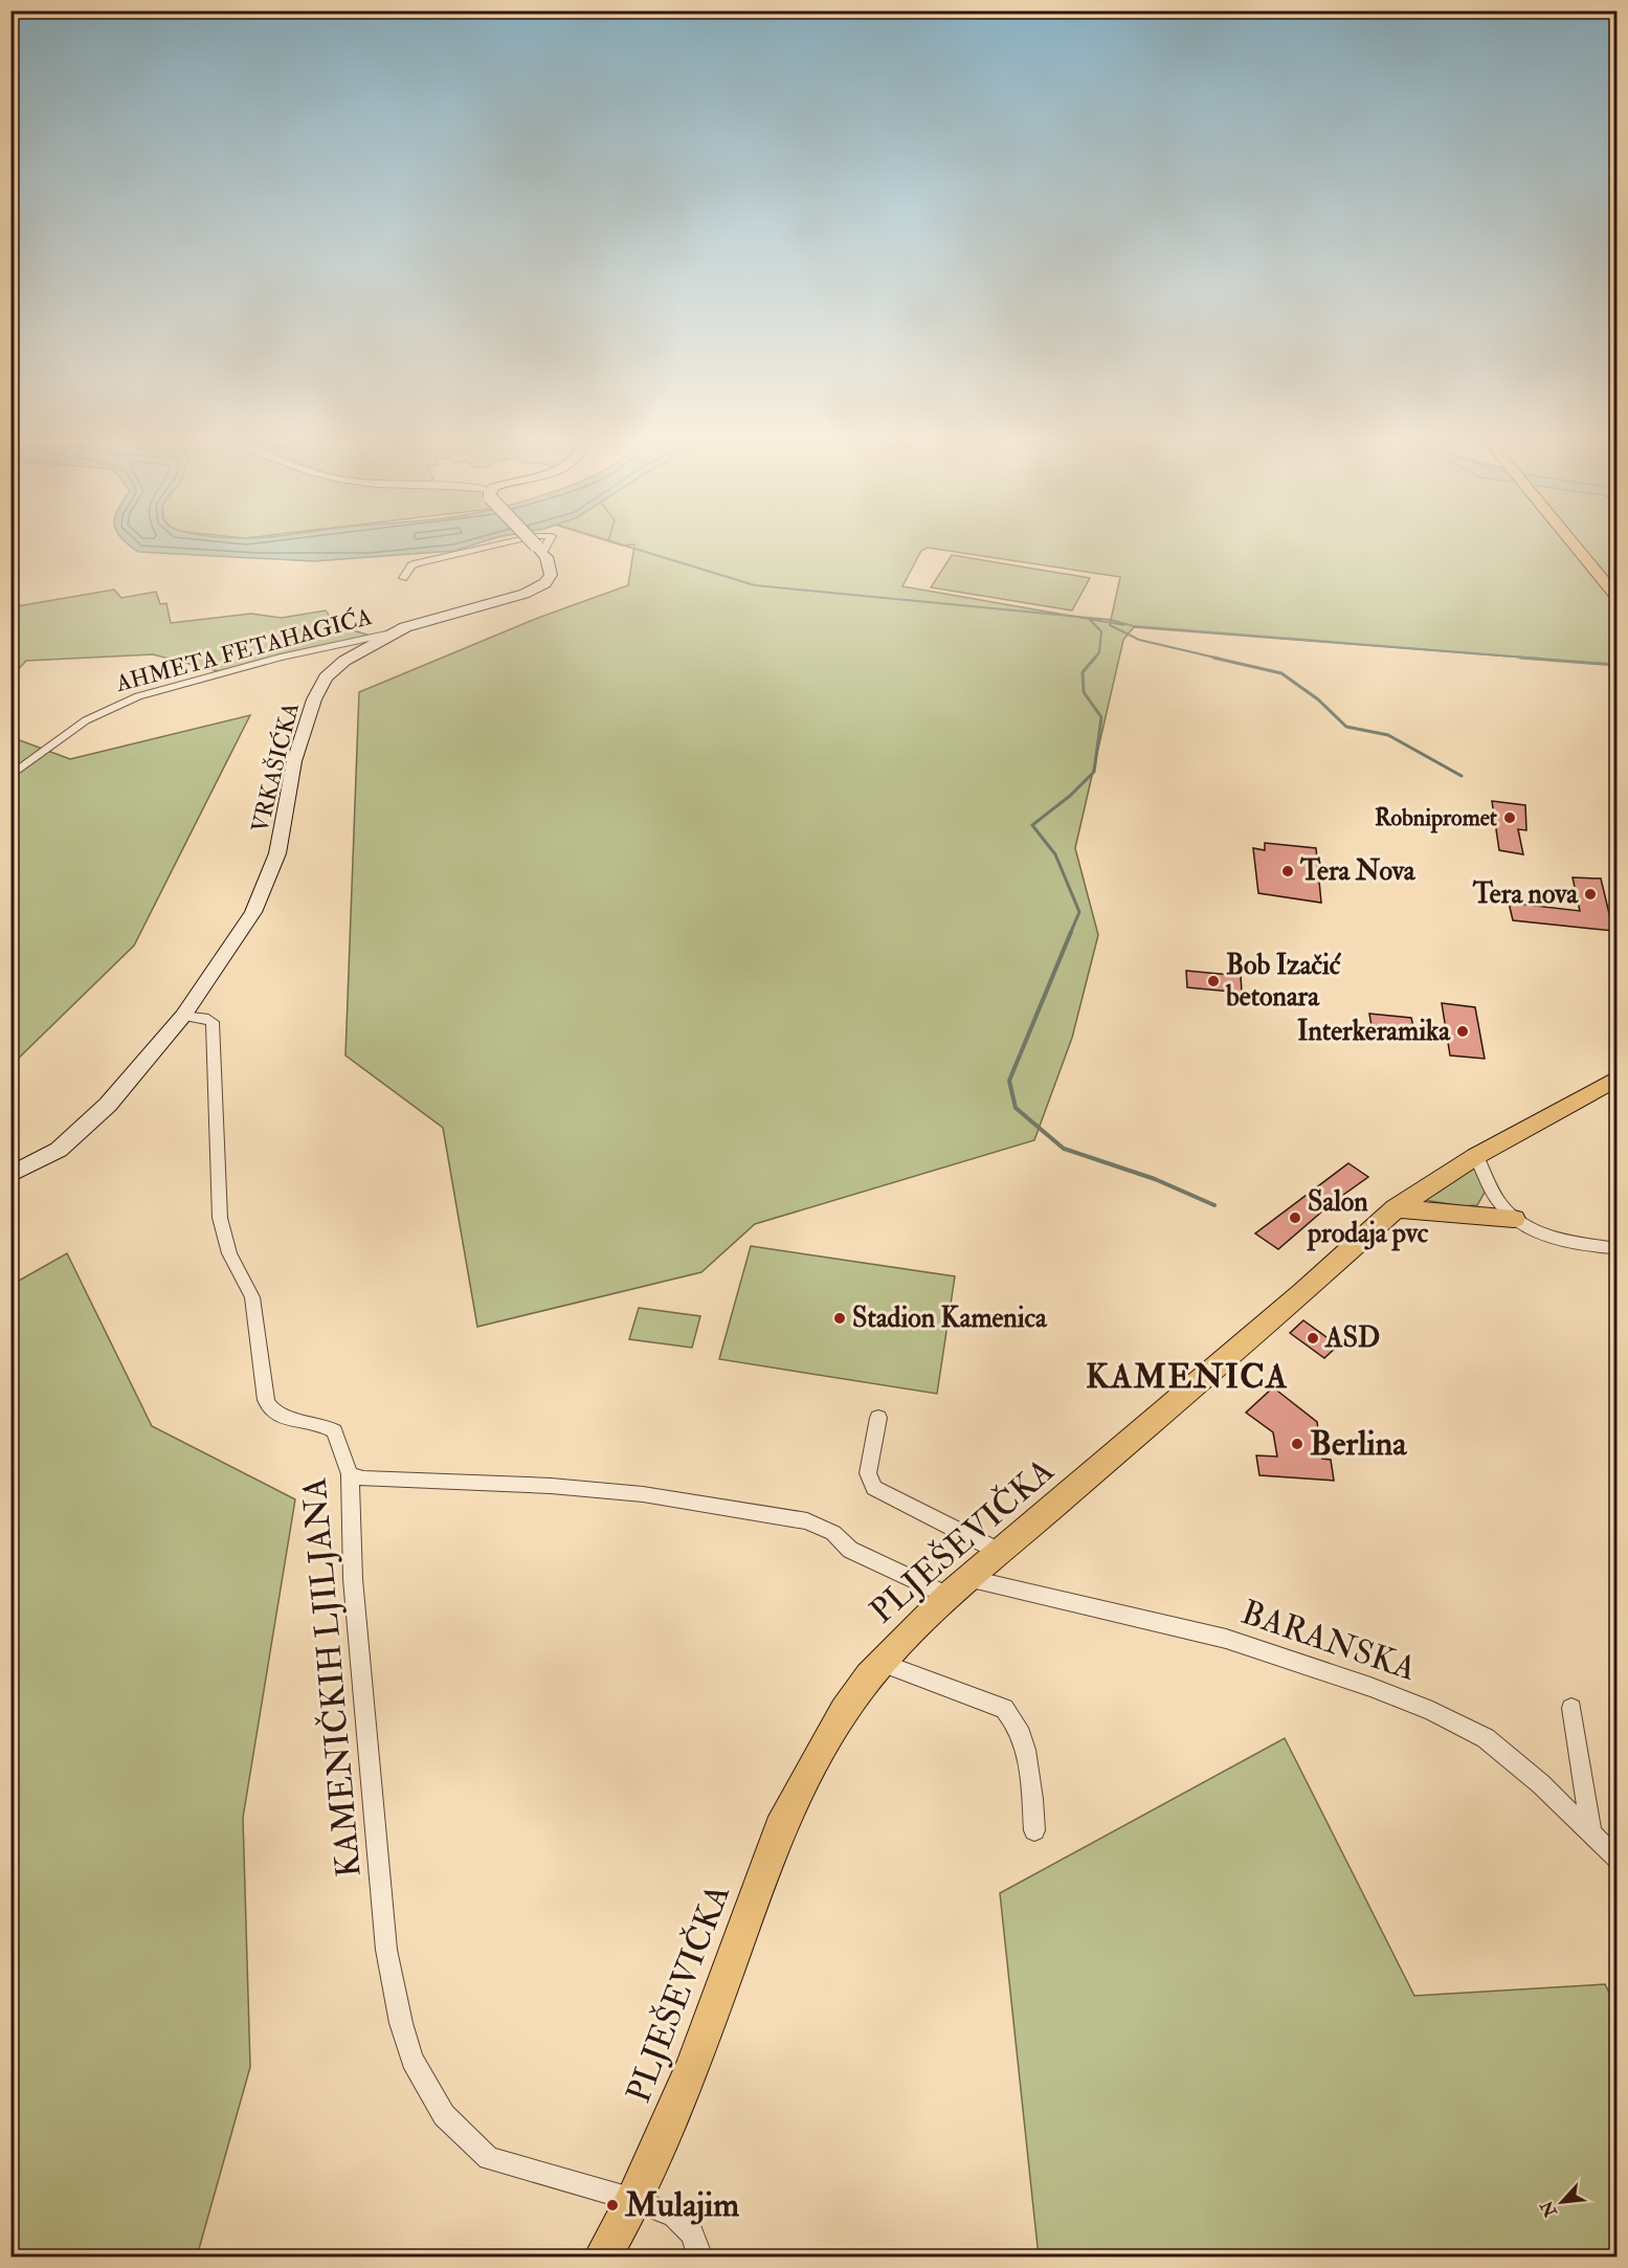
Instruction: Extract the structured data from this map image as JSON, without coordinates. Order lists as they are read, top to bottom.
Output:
{
  "streets": {
    "main road": ["PLJEŠEVIČKA"],
    "street": [
      "AHMETA FETAHAGIĆA",
      "VRKAŠIĆKA",
      "BARANSKA",
      "KAMENIČKIH LJILJANA"
    ]
  },
  "crossings": [
    ["AHMETA FETAHAGIĆA", "VRKAŠIĆKA"],
    ["VRKAŠIĆKA", "KAMENIČKIH LJILJANA"],
    ["PLJEŠEVIČKA", "BARANSKA"],
    ["PLJEŠEVIČKA", "KAMENIČKIH LJILJANA"]
  ],
  "districts": ["KAMENICA"],
  "places": [
    "Robnipromet",
    "Tera Nova",
    "Tera nova",
    "Bob Izačić betonara",
    "Interkeramika",
    "Salon prodaja pvc",
    "Stadion Kamenica",
    "ASD",
    "Berlina",
    "Mulajim"
  ],
  "north": "bottom left"
}
